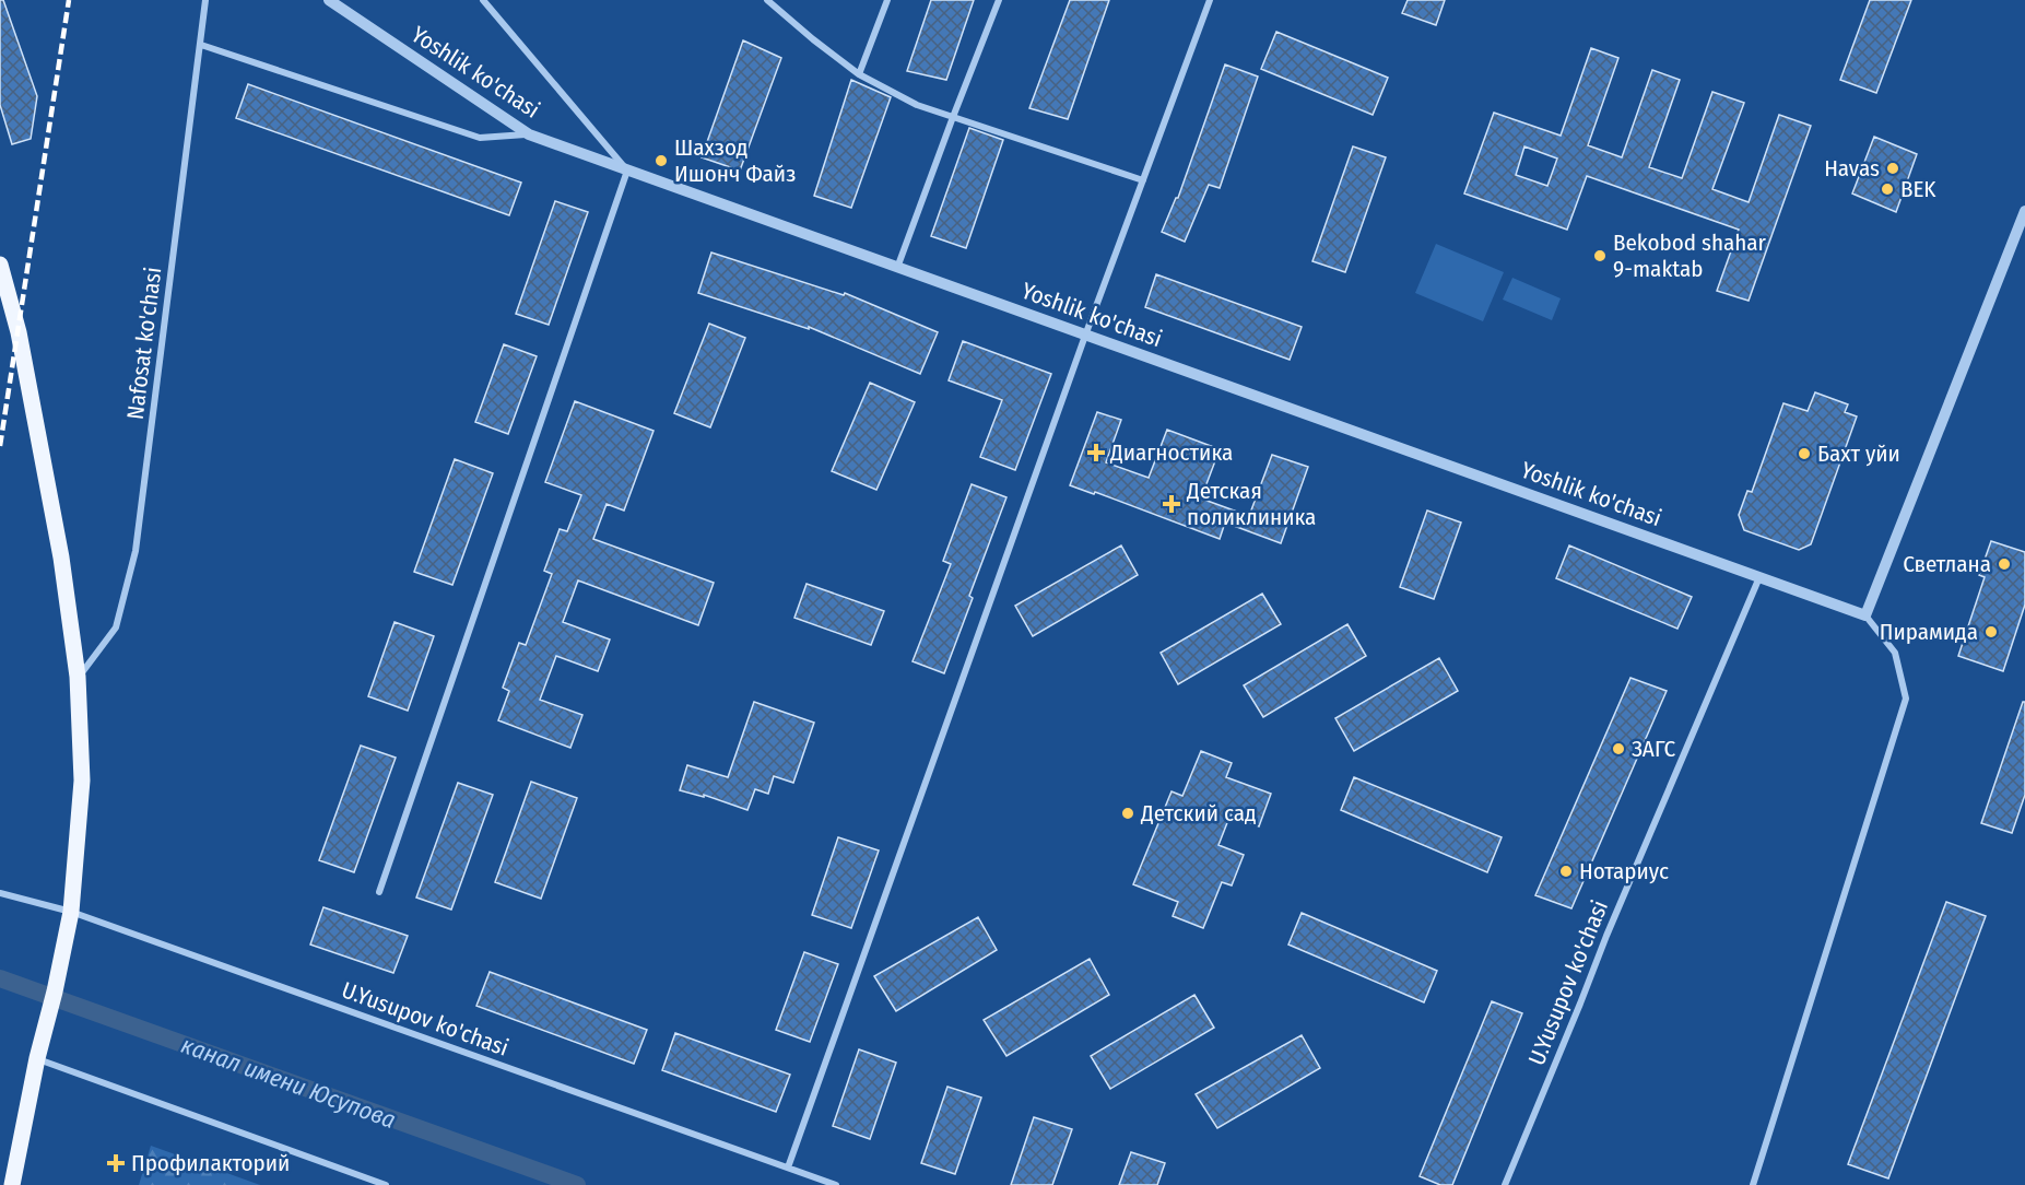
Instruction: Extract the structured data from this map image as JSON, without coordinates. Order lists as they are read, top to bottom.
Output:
{
  "streets": {
    "street": ["Yoshlik ko'chasi", "Nafosat ko'chasi", "U.Yusupov ko'chasi"]
  },
  "crossings": [
    ["Yoshlik ko'chasi", "U.Yusupov ko'chasi"]
  ],
  "water": ["канал имени Юсупова"],
  "places": {
    "other": [
      "Шахзод Ишонч Файз",
      "Havas",
      "BEK",
      "Bekobod shahar 9-maktab",
      "Бахт уйи",
      "Светлана",
      "Пирамида",
      "ЗАГС",
      "Детский сад",
      "Нотариус"
    ],
    "health": ["Диагностика", "Детская поликлиника", "Профилакторий"]
  }
}
